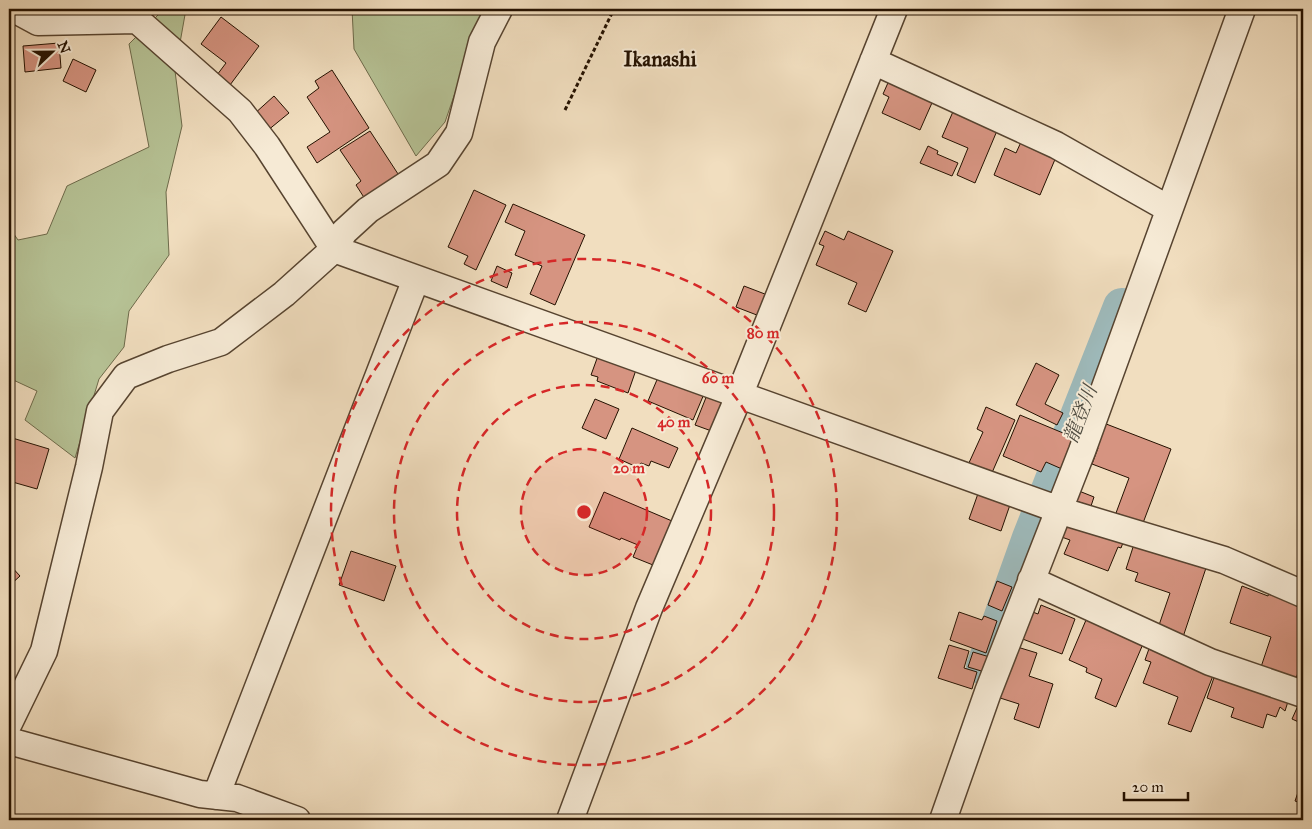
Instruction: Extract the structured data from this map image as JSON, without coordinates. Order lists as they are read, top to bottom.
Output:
{
  "districts": ["Ikanashi"],
  "water": ["龍登川"],
  "scale_bar": "20 m",
  "north": "right",
  "rings": [
    "80 m",
    "60 m",
    "40 m",
    "20 m"
  ]
}
